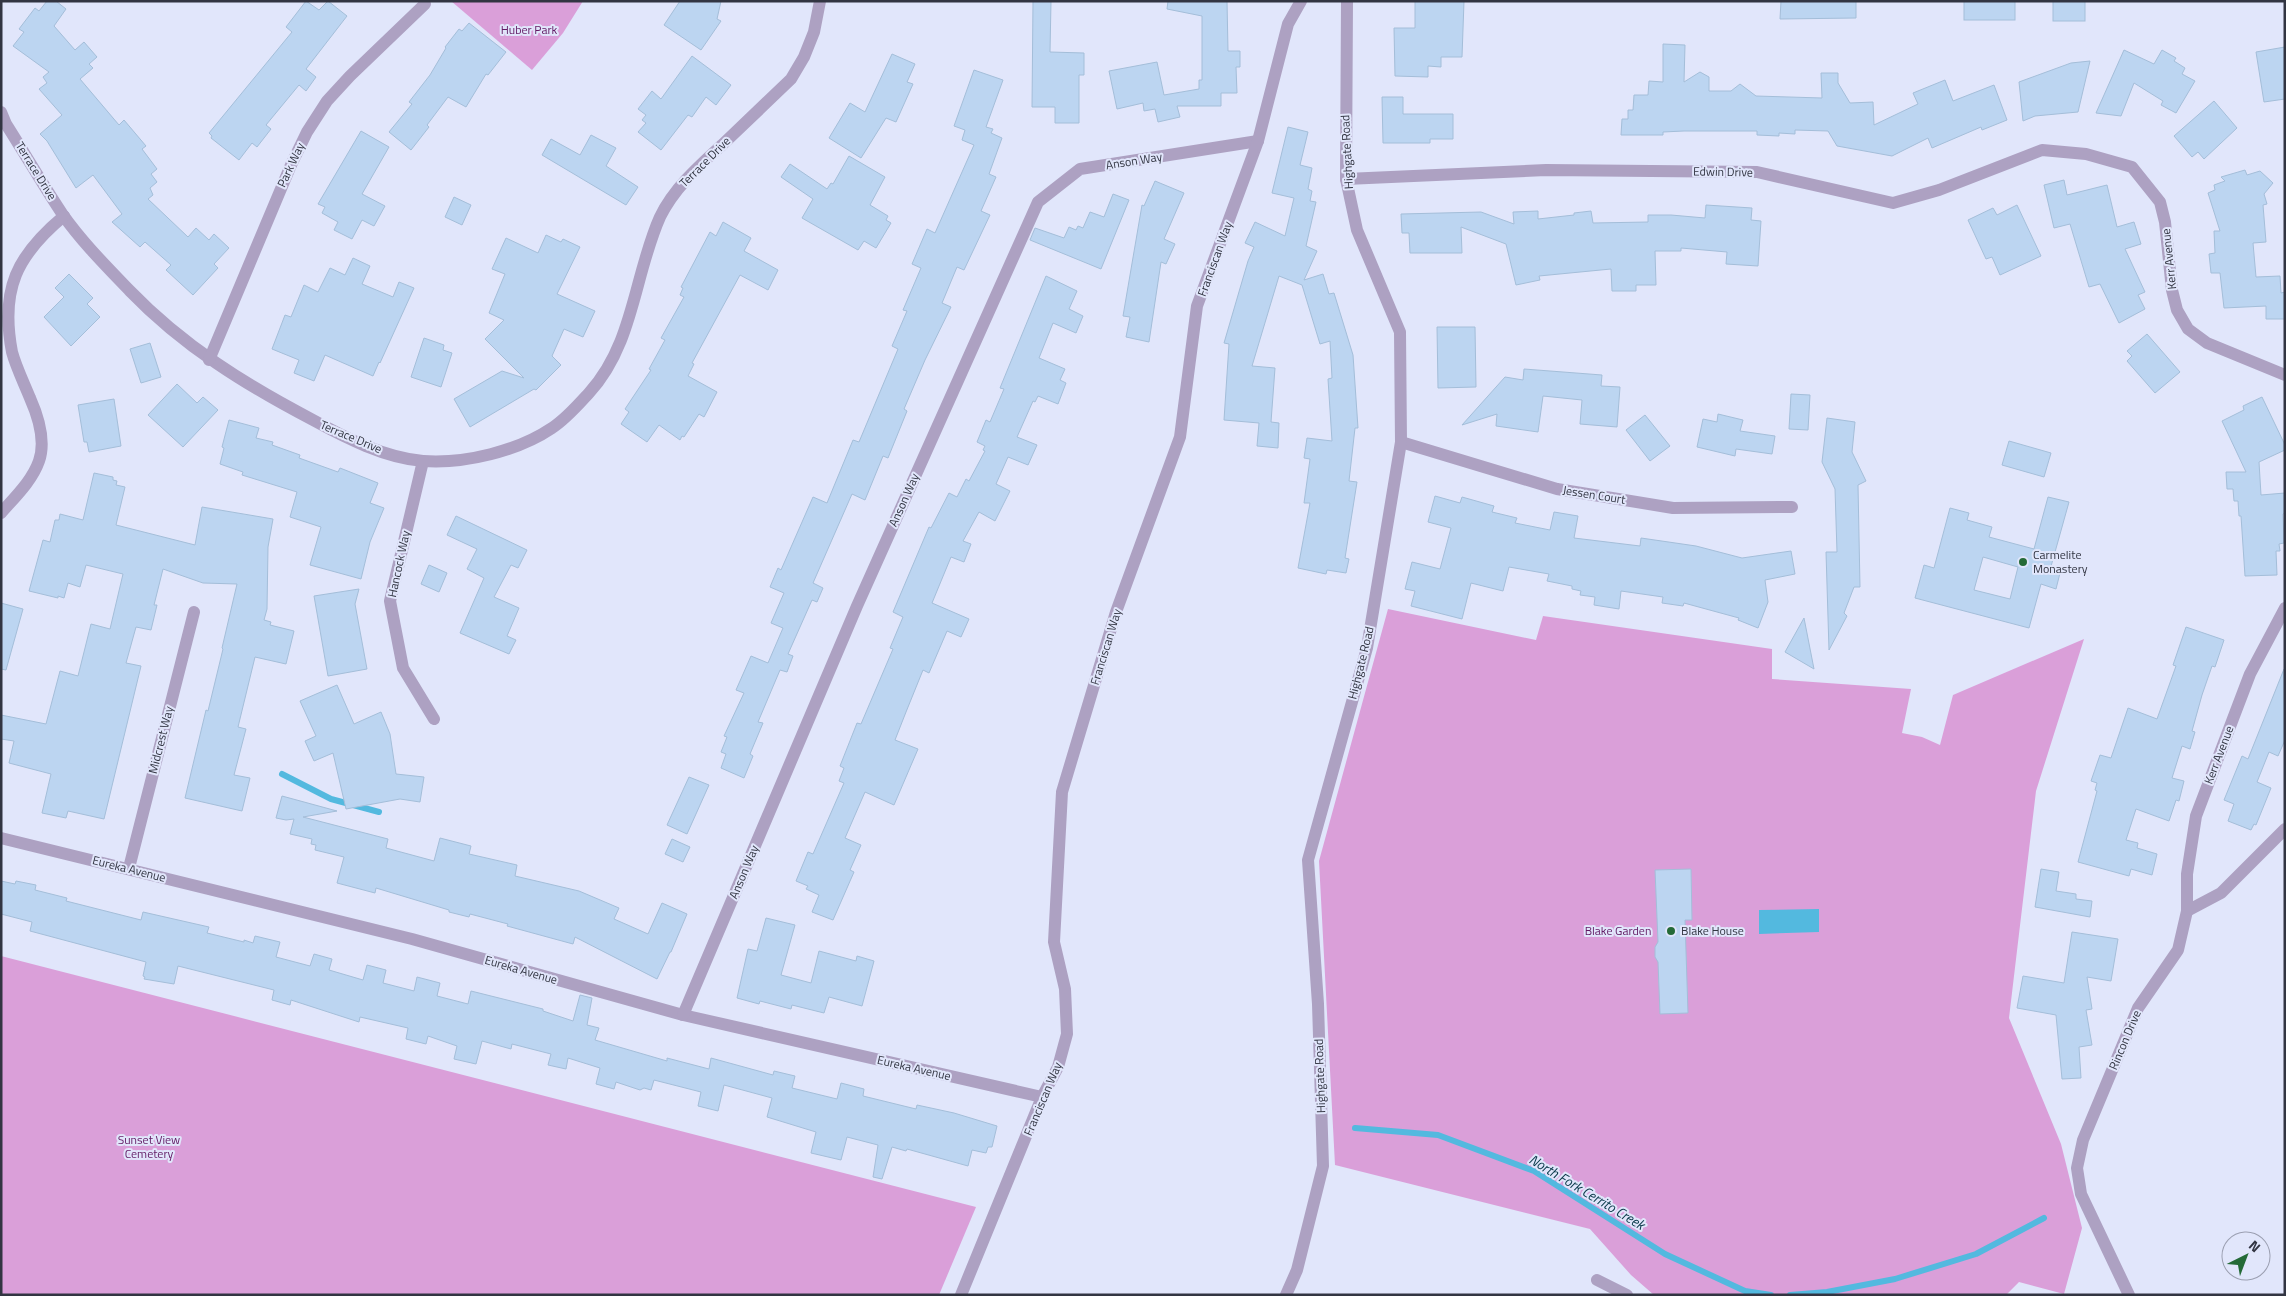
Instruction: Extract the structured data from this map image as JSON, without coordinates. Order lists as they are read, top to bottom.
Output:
{
  "streets": {
    "street": [
      "Highgate Road",
      "Anson Way",
      "Terrace Drive",
      "Park Way",
      "Edwin Drive",
      "Franciscan Way",
      "Kerr Avenue",
      "Jessen Court",
      "Hancock Way",
      "Midcrest Way",
      "Eureka Avenue",
      "Rincon Drive"
    ]
  },
  "crossings": [
    ["Highgate Road", "Edwin Drive"],
    ["Highgate Road", "Jessen Court"],
    ["Anson Way", "Franciscan Way"],
    ["Anson Way", "Eureka Avenue"],
    ["Terrace Drive", "Park Way"],
    ["Terrace Drive", "Hancock Way"],
    ["Edwin Drive", "Kerr Avenue"],
    ["Franciscan Way", "Eureka Avenue"],
    ["Kerr Avenue", "Rincon Drive"],
    ["Midcrest Way", "Eureka Avenue"]
  ],
  "water": ["North Fork Cerrito Creek"],
  "parks": ["Huber Park", "Blake Garden", "Sunset View Cemetery"],
  "places": ["Carmelite Monastery", "Blake House"],
  "north": "top right"
}
